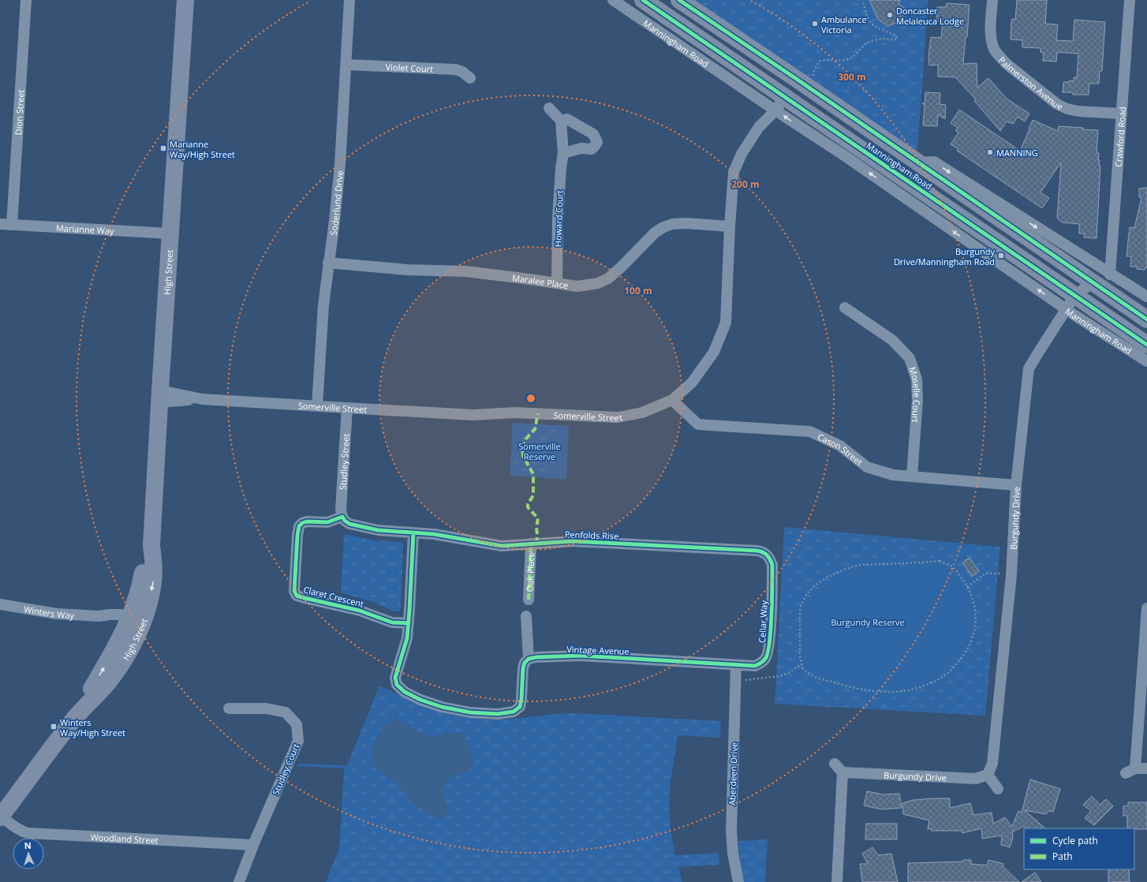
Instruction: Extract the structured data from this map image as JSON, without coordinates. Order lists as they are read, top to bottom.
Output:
{
  "streets": {
    "main road": ["Manningham Road", "High Street"],
    "street": [
      "Violet Court",
      "Palmerston Avenue",
      "Dion Street",
      "Crawford Road",
      "Soderlund Drive",
      "Howard Court",
      "Marianne Way",
      "Maralee Place",
      "Moselle Court",
      "Somerville Street",
      "Cason Street",
      "Studley Street",
      "Burgundy Drive",
      "Penfolds Rise",
      "Oak Place",
      "Claret Crescent",
      "Winters Way",
      "Cellar Way",
      "Vintage Avenue",
      "Studley Court",
      "Aberdeen Drive",
      "Woodland Street"
    ]
  },
  "crossings": [
    ["Manningham Road", "Crawford Road"],
    ["Manningham Road", "Somerville Street"],
    ["Manningham Road", "Burgundy Drive"],
    ["Violet Court", "Soderlund Drive"],
    ["Palmerston Avenue", "Crawford Road"],
    ["Dion Street", "Marianne Way"],
    ["Soderlund Drive", "Maralee Place"],
    ["Soderlund Drive", "Somerville Street"],
    ["Howard Court", "Maralee Place"],
    ["Marianne Way", "High Street"],
    ["High Street", "Somerville Street"],
    ["High Street", "Winters Way"],
    ["High Street", "Woodland Street"],
    ["Maralee Place", "Somerville Street"],
    ["Moselle Court", "Cason Street"],
    ["Somerville Street", "Cason Street"],
    ["Somerville Street", "Studley Street"],
    ["Cason Street", "Burgundy Drive"],
    ["Studley Street", "Penfolds Rise"],
    ["Studley Street", "Claret Crescent"],
    ["Penfolds Rise", "Oak Place"],
    ["Penfolds Rise", "Claret Crescent"],
    ["Penfolds Rise", "Cellar Way"],
    ["Cellar Way", "Vintage Avenue"],
    ["Cellar Way", "Aberdeen Drive"],
    ["Vintage Avenue", "Aberdeen Drive"],
    ["Studley Court", "Woodland Street"]
  ],
  "parks": ["Somerville Reserve", "Burgundy Reserve"],
  "places": {
    "other": ["Doncaster Melaleuca Lodge", "Ambulance Victoria", "MANNING"],
    "transit": ["Marianne Way/High Street", "Burgundy Drive/Manningham Road", "Winters Way/High Street"]
  },
  "legend": ["Cycle path", "Path"],
  "north": "top",
  "rings": ["300 m", "200 m", "100 m"]
}
